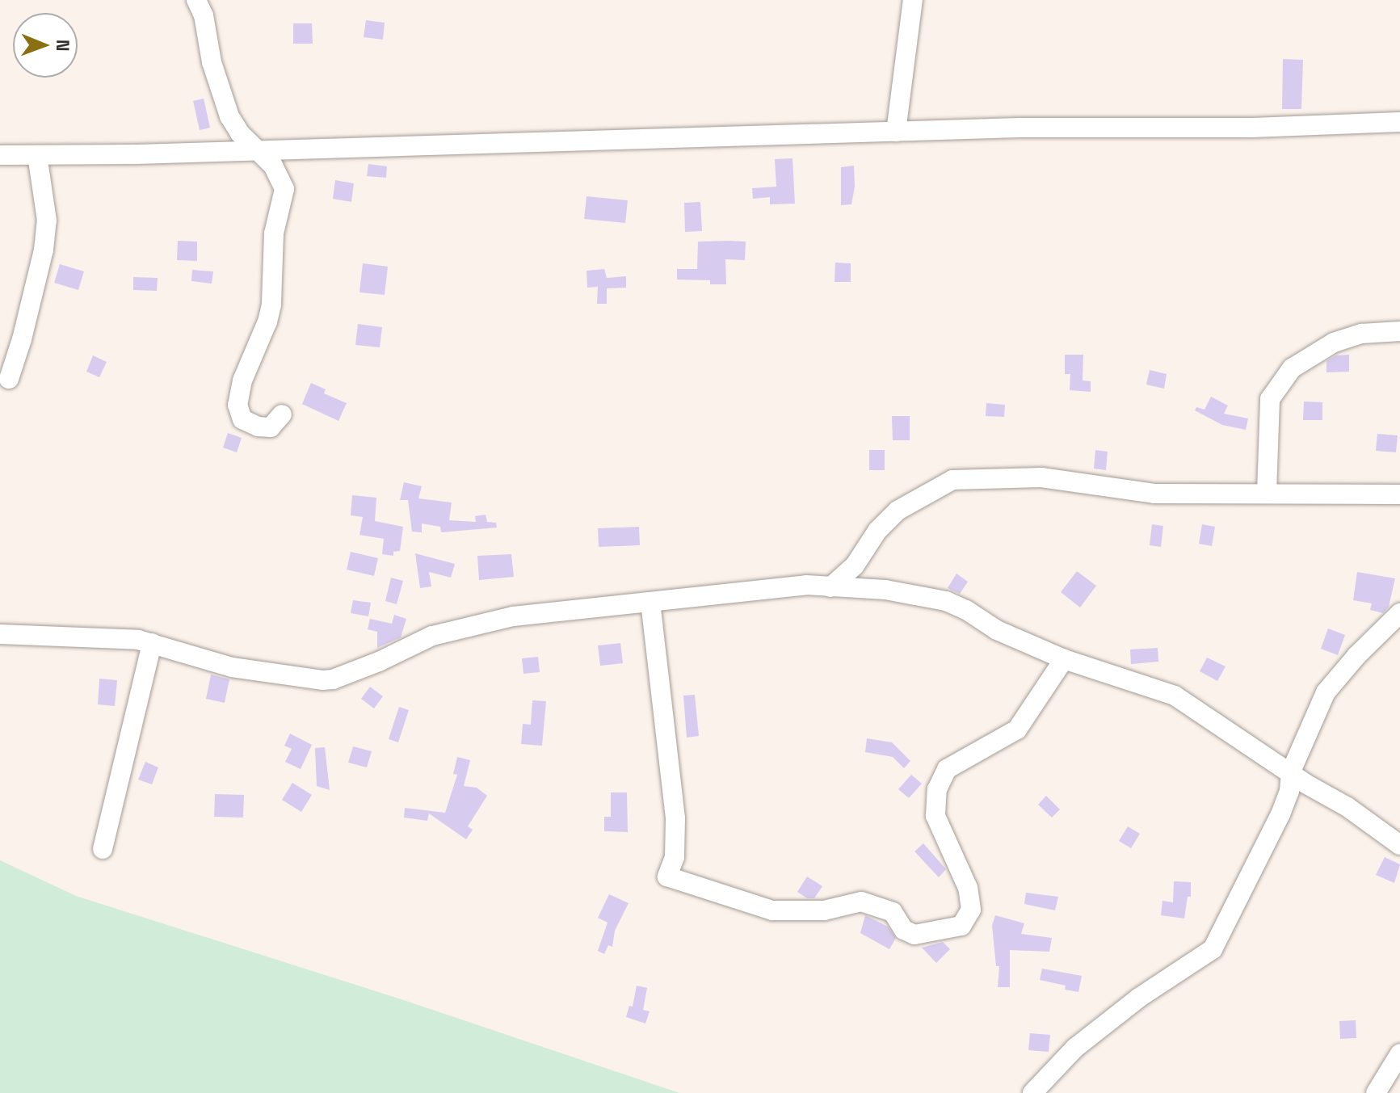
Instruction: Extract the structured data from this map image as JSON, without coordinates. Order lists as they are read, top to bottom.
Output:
{
  "north": "right"
}
